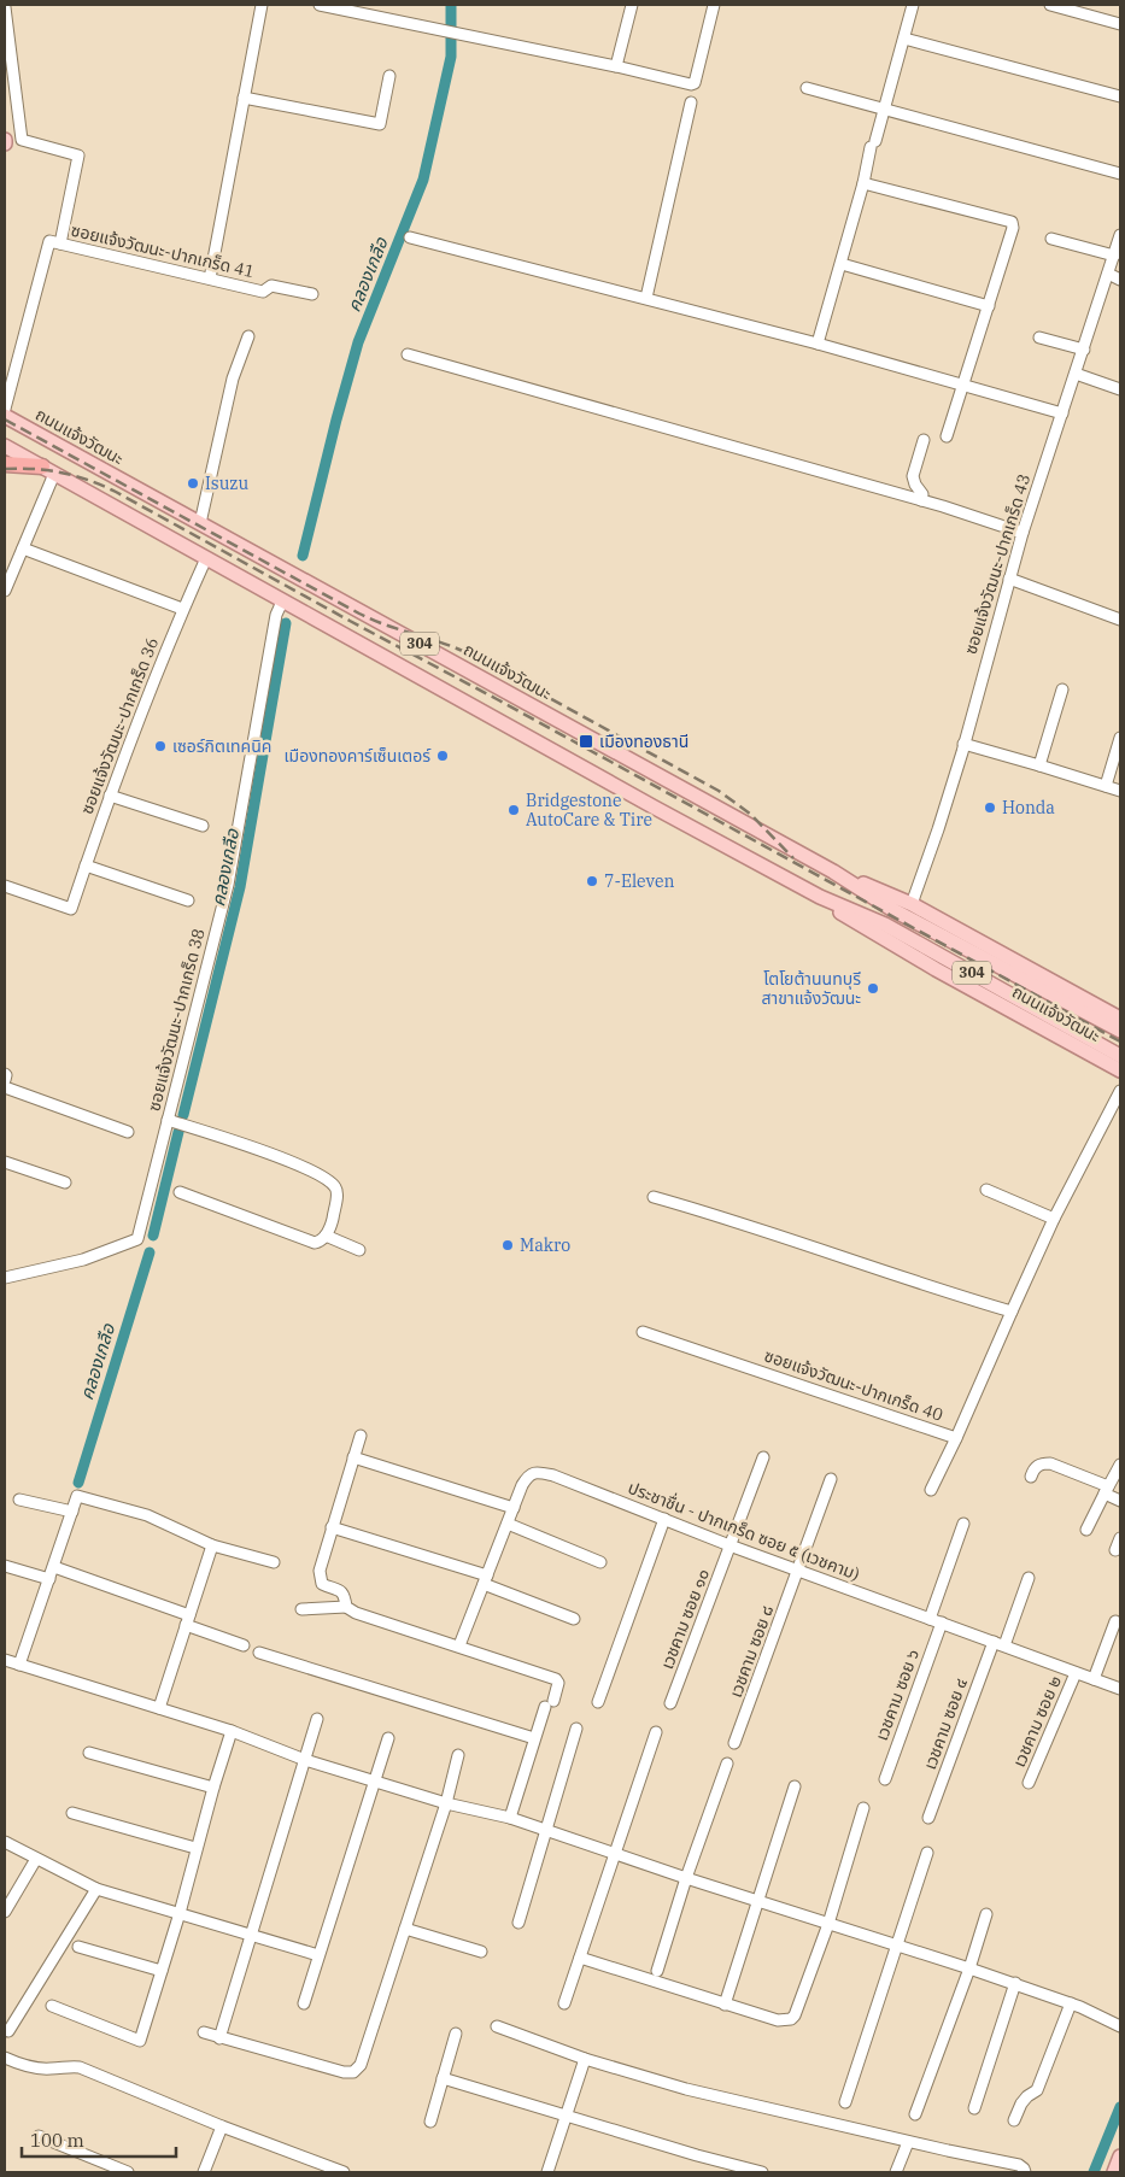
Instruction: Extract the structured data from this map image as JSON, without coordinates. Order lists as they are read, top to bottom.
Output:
{
  "streets": {
    "main road": ["ถนนแจ้งวัฒนะ", "304"],
    "street": [
      "ซอยแจ้งวัฒนะ-ปากเกร็ด 41",
      "ซอยแจ้งวัฒนะ-ปากเกร็ด 43",
      "ซอยแจ้งวัฒนะ-ปากเกร็ด 36",
      "ซอยแจ้งวัฒนะ-ปากเกร็ด 38",
      "ซอยแจ้งวัฒนะ-ปากเกร็ด 40",
      "ประชาชื่น - ปากเกร็ด ซอย ๕ (เวชคาม)",
      "เวชคาม ซอย ๑๐",
      "เวชคาม ซอย ๘",
      "เวชคาม ซอย ๖",
      "เวชคาม ซอย ๒",
      "เวชคาม ซอย ๔"
    ]
  },
  "crossings": [
    ["ถนนแจ้งวัฒนะ", "ซอยแจ้งวัฒนะ-ปากเกร็ด 43"],
    ["ถนนแจ้งวัฒนะ", "ซอยแจ้งวัฒนะ-ปากเกร็ด 36"],
    ["ถนนแจ้งวัฒนะ", "ซอยแจ้งวัฒนะ-ปากเกร็ด 38"],
    ["ประชาชื่น - ปากเกร็ด ซอย ๕ (เวชคาม)", "เวชคาม ซอย ๑๐"],
    ["ประชาชื่น - ปากเกร็ด ซอย ๕ (เวชคาม)", "เวชคาม ซอย ๘"],
    ["ประชาชื่น - ปากเกร็ด ซอย ๕ (เวชคาม)", "เวชคาม ซอย ๖"],
    ["ประชาชื่น - ปากเกร็ด ซอย ๕ (เวชคาม)", "เวชคาม ซอย ๒"],
    ["ประชาชื่น - ปากเกร็ด ซอย ๕ (เวชคาม)", "เวชคาม ซอย ๔"]
  ],
  "water": ["คลองเกลือ"],
  "places": {
    "other": [
      "Isuzu",
      "เซอร์กิตเทคนิค",
      "เมืองทองคาร์เซ็นเตอร์",
      "Honda",
      "Bridgestone AutoCare & Tire",
      "7-Eleven",
      "โตโยต้านนทบุรี สาขาแจ้งวัฒนะ",
      "Makro"
    ],
    "transit": ["เมืองทองธานี"]
  },
  "scale_bar": "100 m"
}
